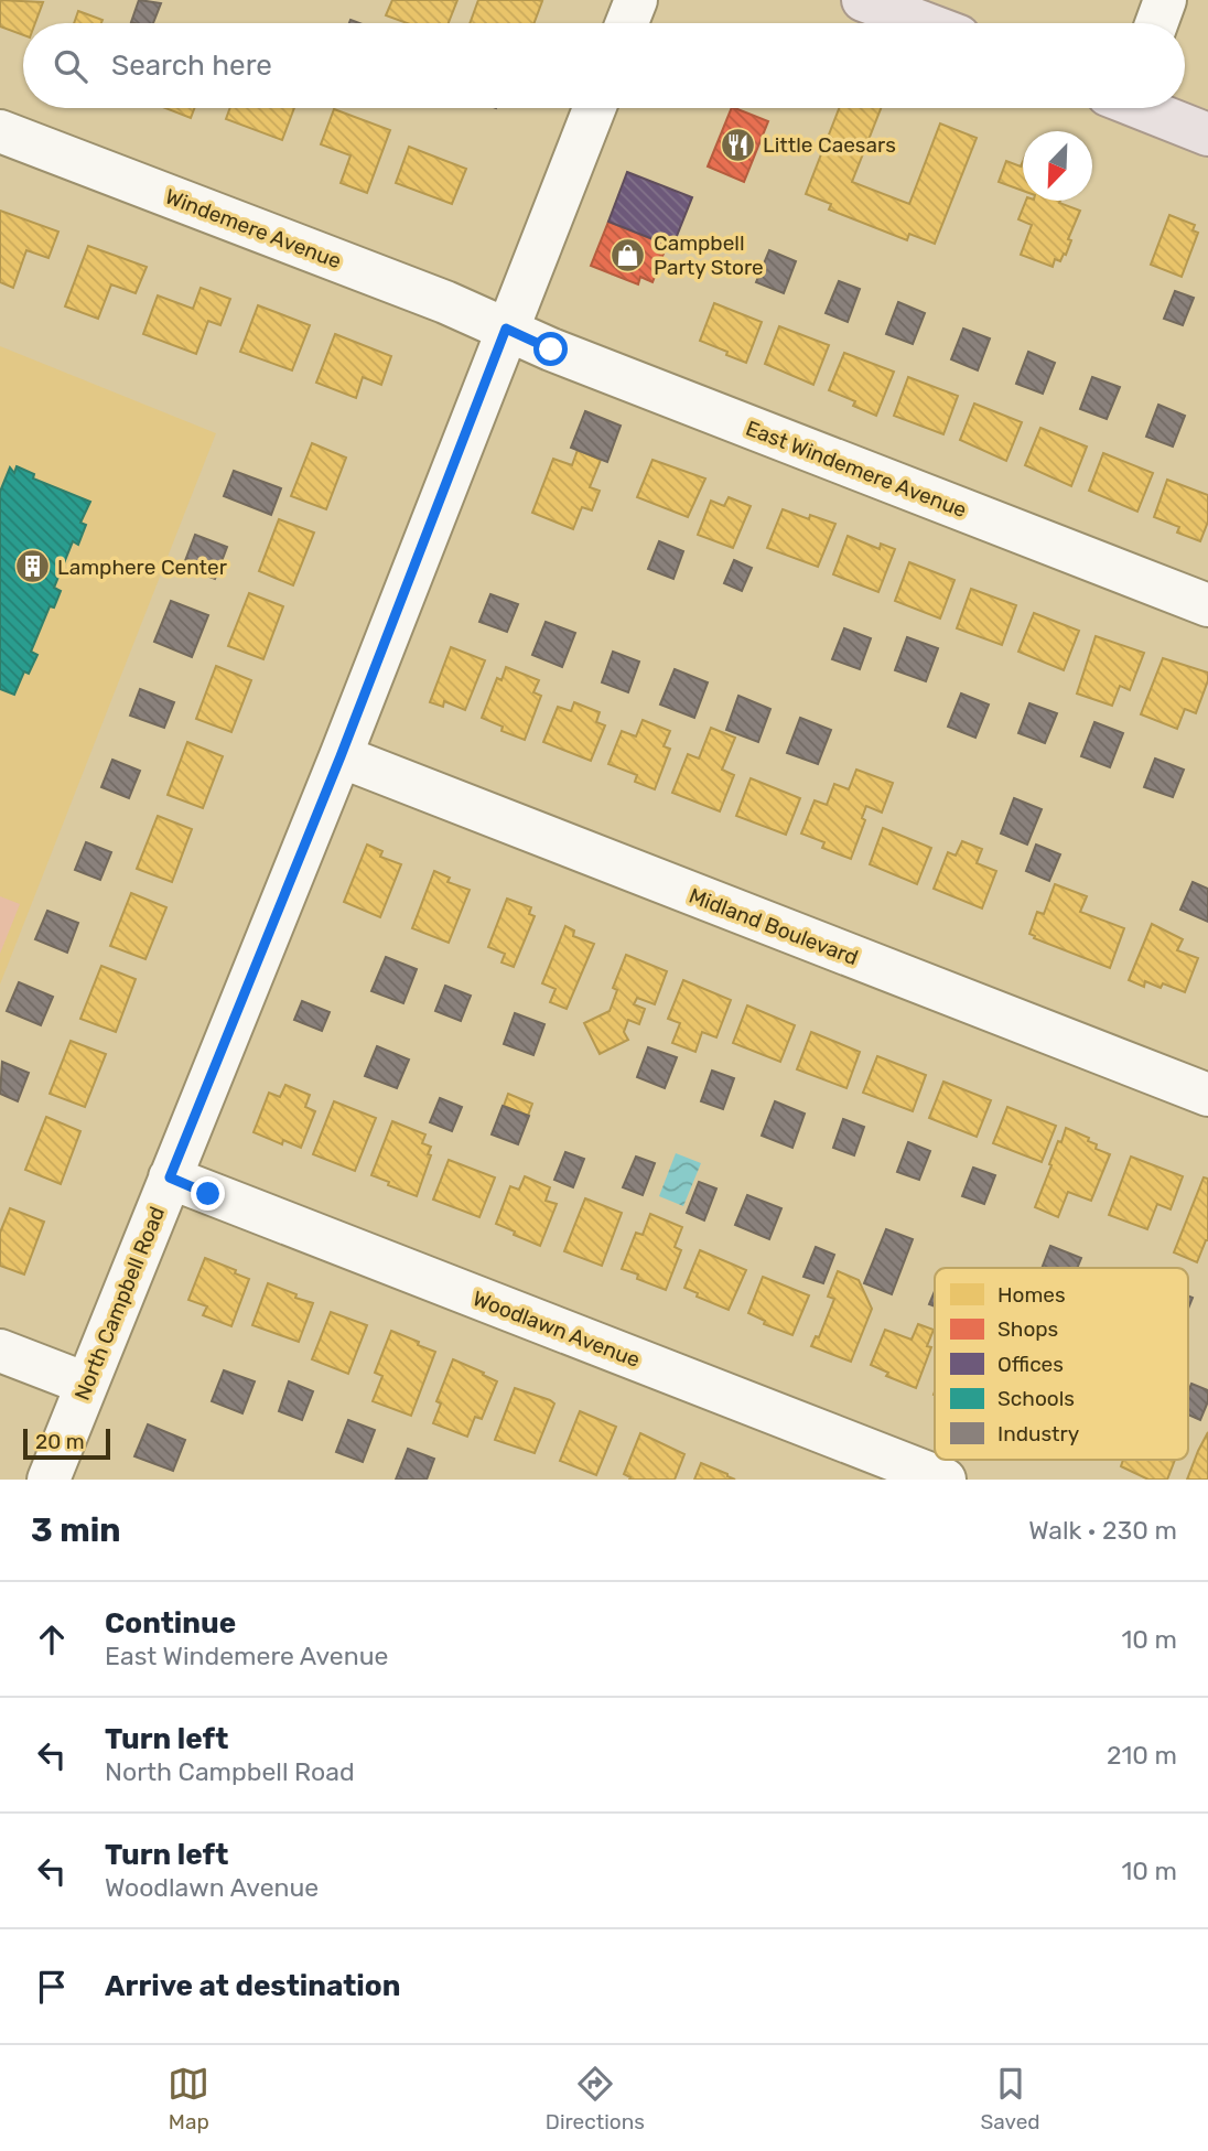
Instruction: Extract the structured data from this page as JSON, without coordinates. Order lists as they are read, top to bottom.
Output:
{
  "streets": {
    "street": [
      "Windemere Avenue",
      "East Windemere Avenue",
      "Midland Boulevard",
      "North Campbell Road",
      "Woodlawn Avenue"
    ]
  },
  "crossings": [
    ["Windemere Avenue", "East Windemere Avenue"],
    ["Windemere Avenue", "North Campbell Road"],
    ["East Windemere Avenue", "North Campbell Road"],
    ["Midland Boulevard", "North Campbell Road"],
    ["North Campbell Road", "Woodlawn Avenue"]
  ],
  "places": {
    "restaurant": ["Little Caesars"],
    "shop": ["Campbell Party Store"],
    "building": ["Lamphere Center"]
  },
  "legend": [
    "Homes",
    "Shops",
    "Offices",
    "Schools",
    "Industry"
  ],
  "scale_bar": "20 m",
  "north": "bottom left",
  "page": {
    "search": "Search here",
    "scale": "20 m",
    "heading": ["3 min", "Walk · 230 m"],
    "list": [
      ["Continue", "East Windemere Avenue", "10 m"],
      ["Turn left", "North Campbell Road", "210 m"],
      ["Turn left", "Woodlawn Avenue", "10 m"],
      "Arrive at destination"
    ],
    "nav": ["Map", "Directions", "Saved"]
  }
}
